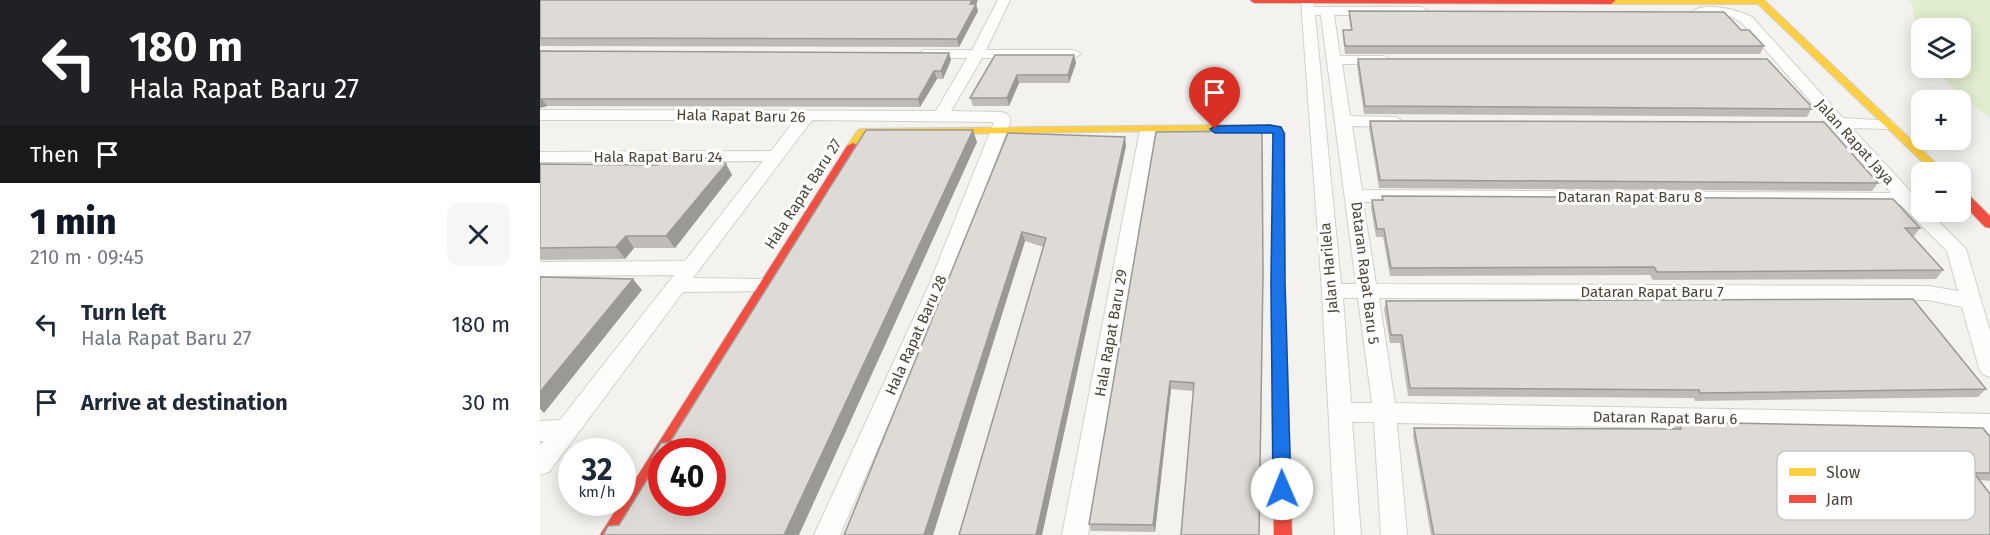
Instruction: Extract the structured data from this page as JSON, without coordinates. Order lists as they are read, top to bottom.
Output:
{
  "streets": {
    "street": [
      "Hala Rapat Baru 26",
      "Jalan Rapat Jaya",
      "Hala Rapat Baru 24",
      "Hala Rapat Baru 27",
      "Dataran Rapat Baru 8",
      "Jalan Harilela",
      "Dataran Rapat Baru 5",
      "Dataran Rapat Baru 7",
      "Hala Rapat Baru 29",
      "Hala Rapat Baru 28",
      "Dataran Rapat Baru 6"
    ]
  },
  "crossings": [
    ["Hala Rapat Baru 26", "Hala Rapat Baru 27"],
    ["Hala Rapat Baru 26", "Hala Rapat Baru 28"],
    ["Jalan Rapat Jaya", "Dataran Rapat Baru 8"],
    ["Jalan Rapat Jaya", "Jalan Harilela"],
    ["Jalan Rapat Jaya", "Dataran Rapat Baru 5"],
    ["Jalan Rapat Jaya", "Dataran Rapat Baru 7"],
    ["Hala Rapat Baru 27", "Hala Rapat Baru 29"],
    ["Hala Rapat Baru 27", "Hala Rapat Baru 28"],
    ["Dataran Rapat Baru 8", "Dataran Rapat Baru 5"],
    ["Jalan Harilela", "Dataran Rapat Baru 5"],
    ["Jalan Harilela", "Dataran Rapat Baru 7"],
    ["Jalan Harilela", "Dataran Rapat Baru 6"],
    ["Dataran Rapat Baru 5", "Dataran Rapat Baru 7"],
    ["Dataran Rapat Baru 5", "Dataran Rapat Baru 6"]
  ],
  "legend": ["Slow", "Jam"],
  "page": {
    "turn": ["180 m", "Hala Rapat Baru 27"],
    "map_buttons": ["+", "−"],
    "then": "Then",
    "heading": ["1 min", "210 m · 09:45"],
    "list": [
      {
        "name": "Turn left",
        "note": "Hala Rapat Baru 27",
        "value": "180 m"
      },
      {
        "name": "Arrive at destination",
        "value": "30 m"
      }
    ],
    "speed": "32 km/h",
    "limit": "40"
  }
}
